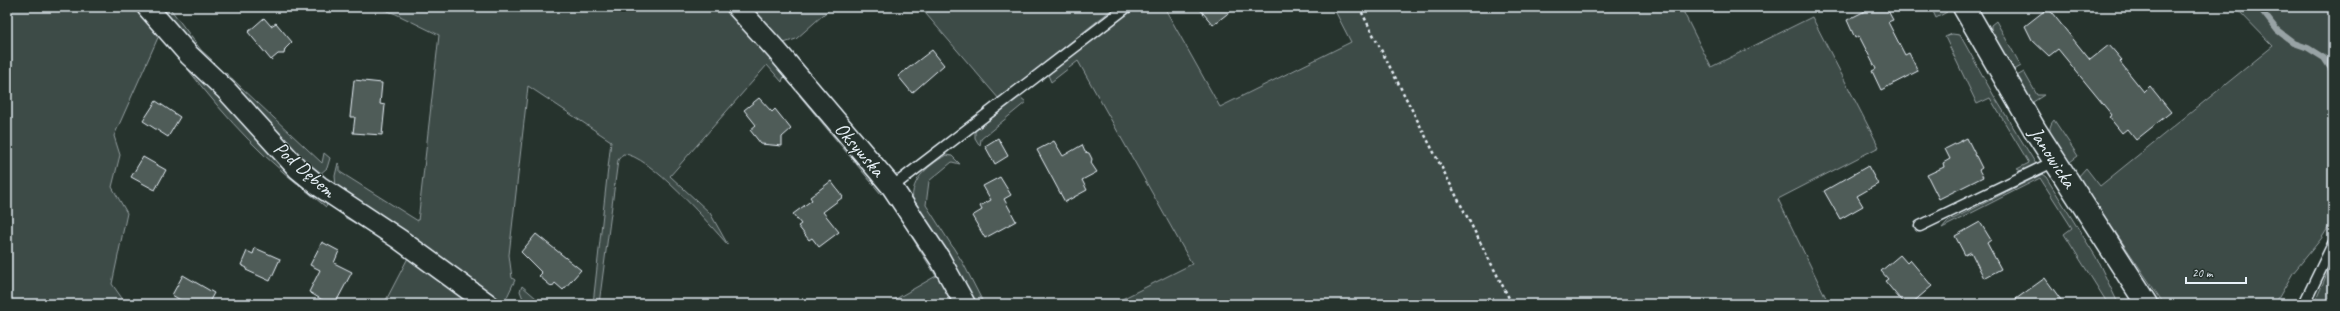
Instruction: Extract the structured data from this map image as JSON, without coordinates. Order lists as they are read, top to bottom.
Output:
{
  "streets": {
    "street": ["Oksywska", "Janowicka", "Pod Dębem"]
  },
  "scale_bar": "20 m"
}
